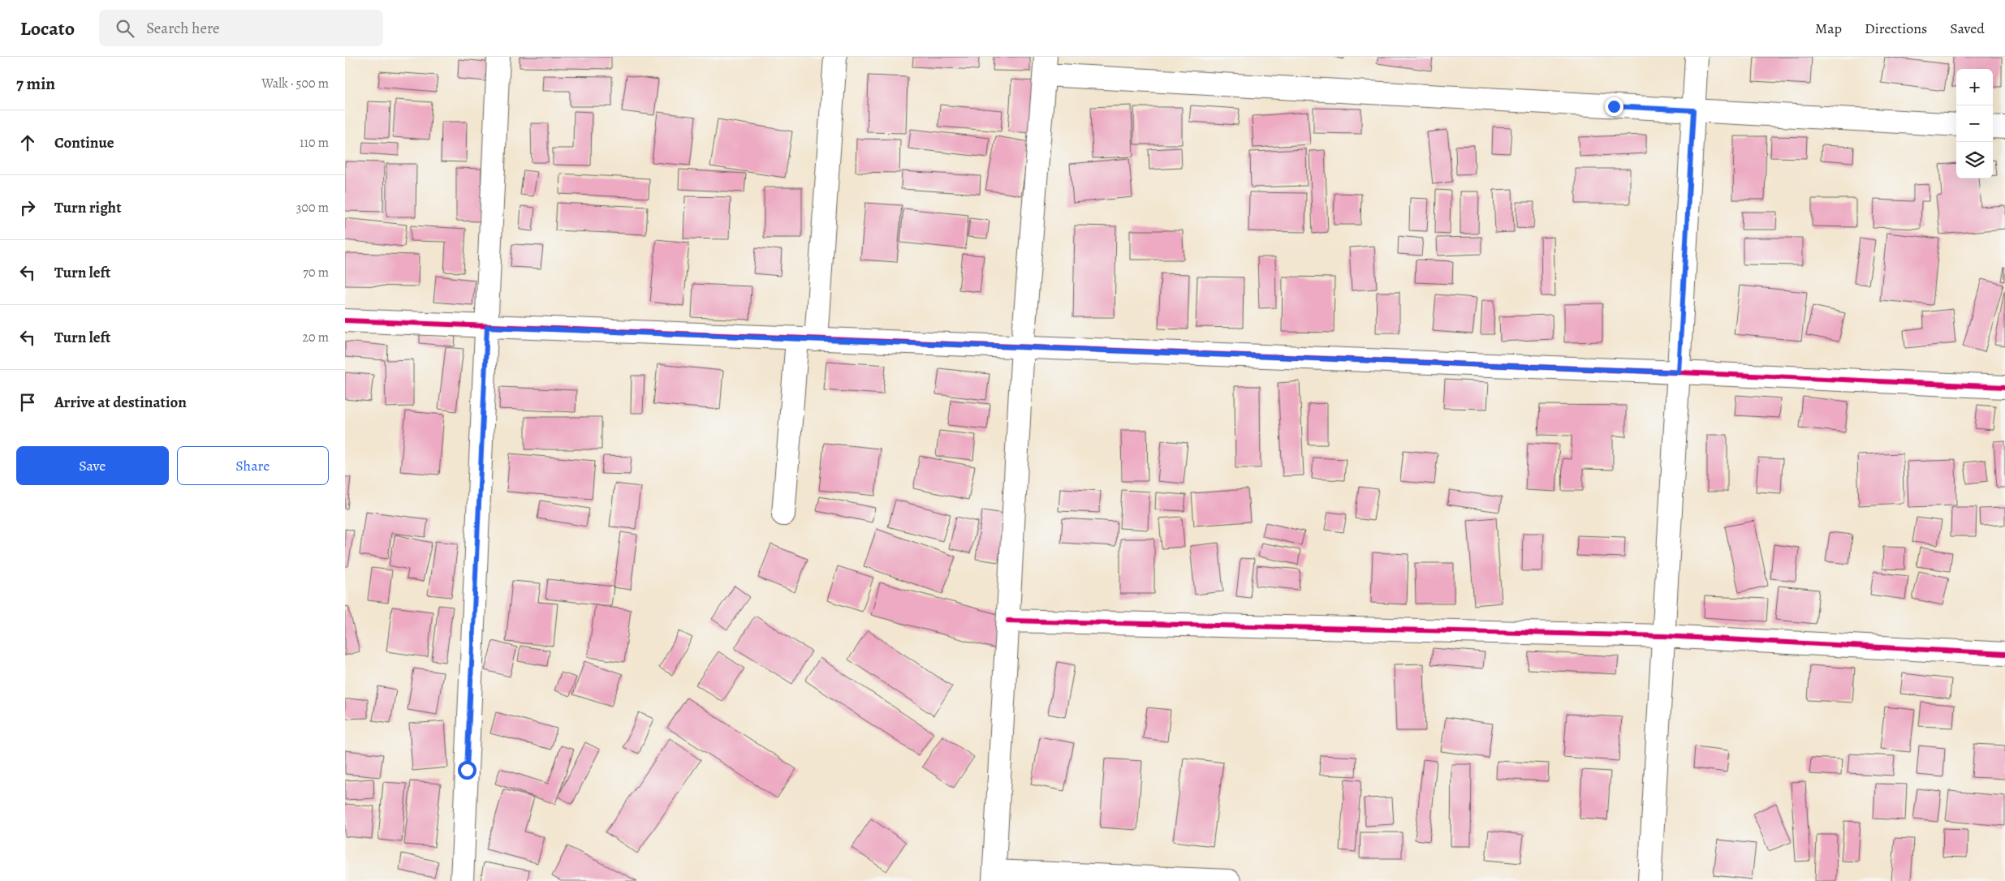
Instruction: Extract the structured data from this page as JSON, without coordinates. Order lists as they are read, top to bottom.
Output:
{
  "page": {
    "header": "Locato",
    "search": "Search here",
    "nav": ["Map", "Directions", "Saved"],
    "heading": ["7 min", "Walk · 500 m"],
    "map_buttons": ["+", "−"],
    "list": [
      ["Continue", "110 m"],
      ["Turn right", "300 m"],
      ["Turn left", "70 m"],
      ["Turn left", "20 m"],
      "Arrive at destination"
    ],
    "buttons": ["Save", "Share"]
  }
}
